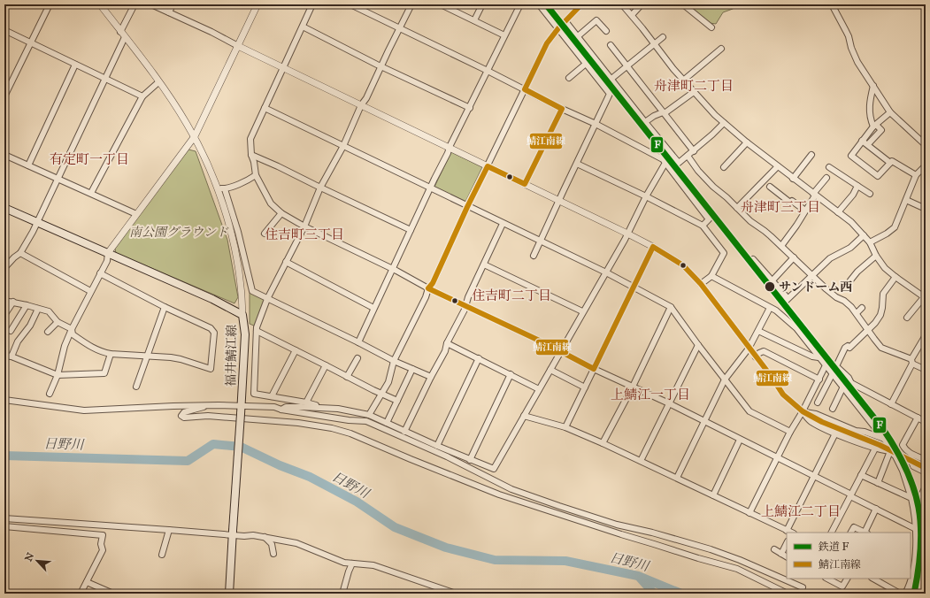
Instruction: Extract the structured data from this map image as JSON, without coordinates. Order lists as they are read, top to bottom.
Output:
{
  "streets": {
    "main road": ["福井鯖江線"]
  },
  "districts": [
    "舟津町二丁目",
    "有定町一丁目",
    "舟津町三丁目",
    "住吉町三丁目",
    "住吉町二丁目",
    "上鯖江一丁目",
    "上鯖江二丁目"
  ],
  "water": ["日野川"],
  "parks": ["南公園グラウンド"],
  "places": ["サンドーム西"],
  "lines": ["rail line F", "transit line 鯖江南線"],
  "legend": ["鉄道 F", "鯖江南線"],
  "north": "top left"
}
